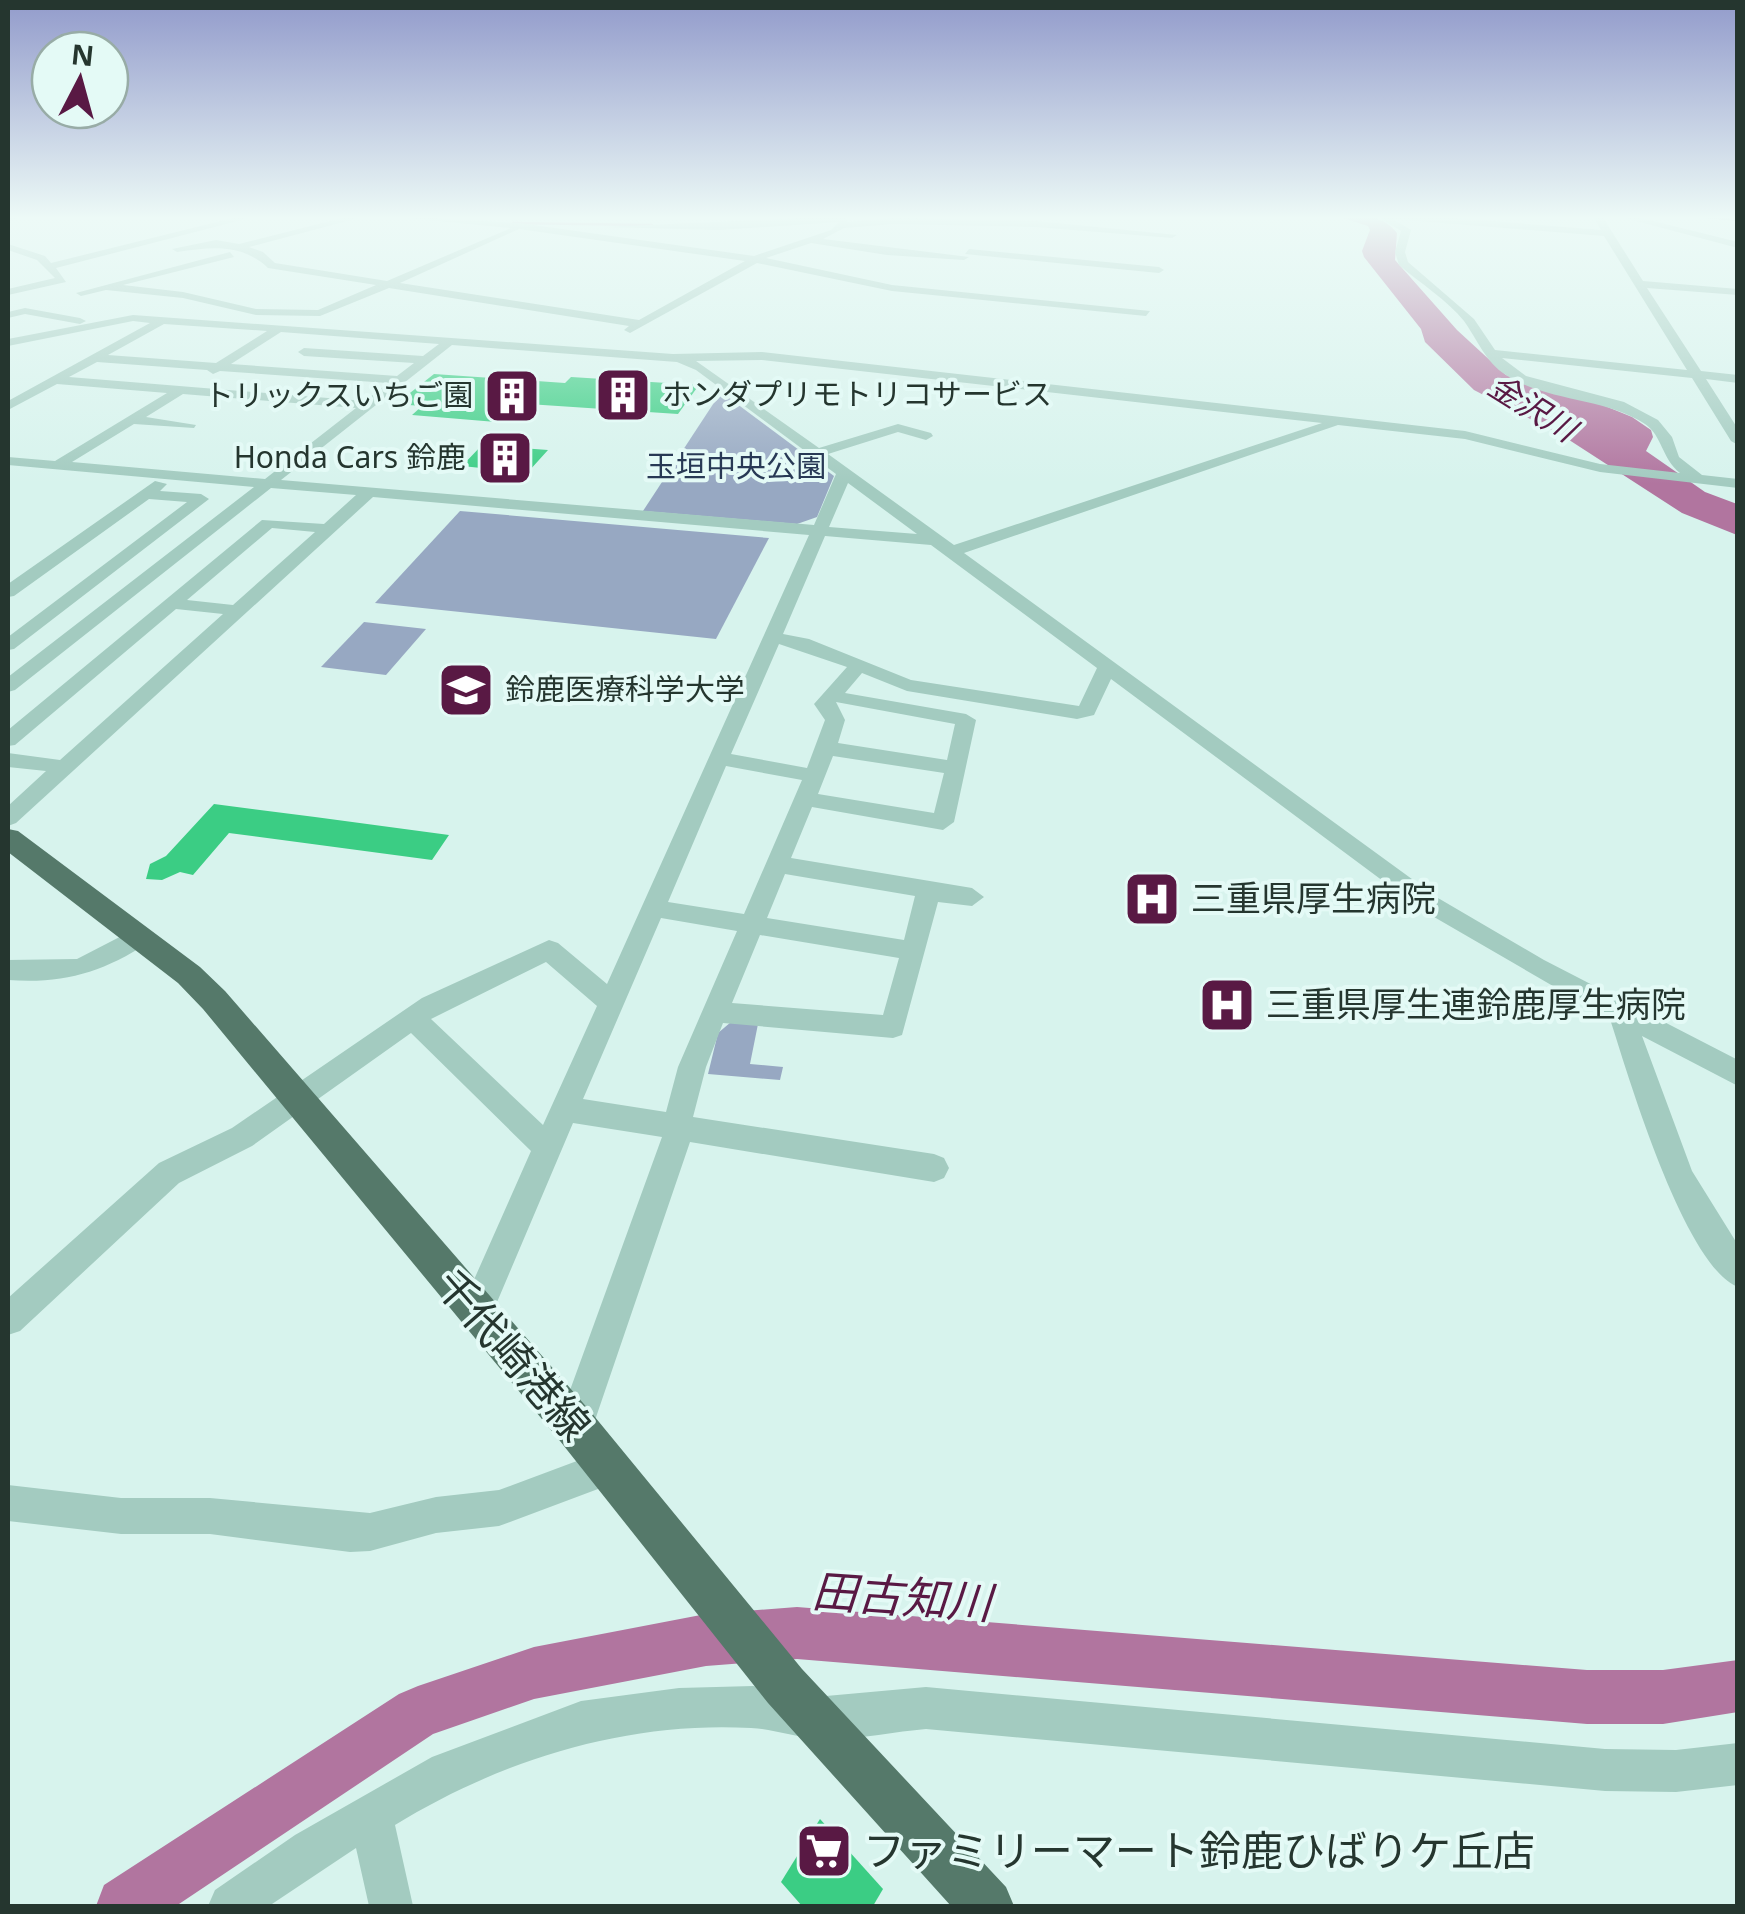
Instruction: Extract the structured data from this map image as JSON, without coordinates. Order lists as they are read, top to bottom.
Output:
{
  "streets": {
    "main road": ["千代崎港線"]
  },
  "water": ["金沢川", "田古知川"],
  "parks": ["玉垣中央公園"],
  "places": {
    "building": ["ホンダプリモトリコサービス", "トリックスいちご園", "Honda Cars 鈴鹿"],
    "school or university": ["鈴鹿医療科学大学"],
    "hospital": ["三重県厚生病院", "三重県厚生連鈴鹿厚生病院"],
    "supermarket": ["ファミリーマート鈴鹿ひばりケ丘店"]
  },
  "north": "top"
}
